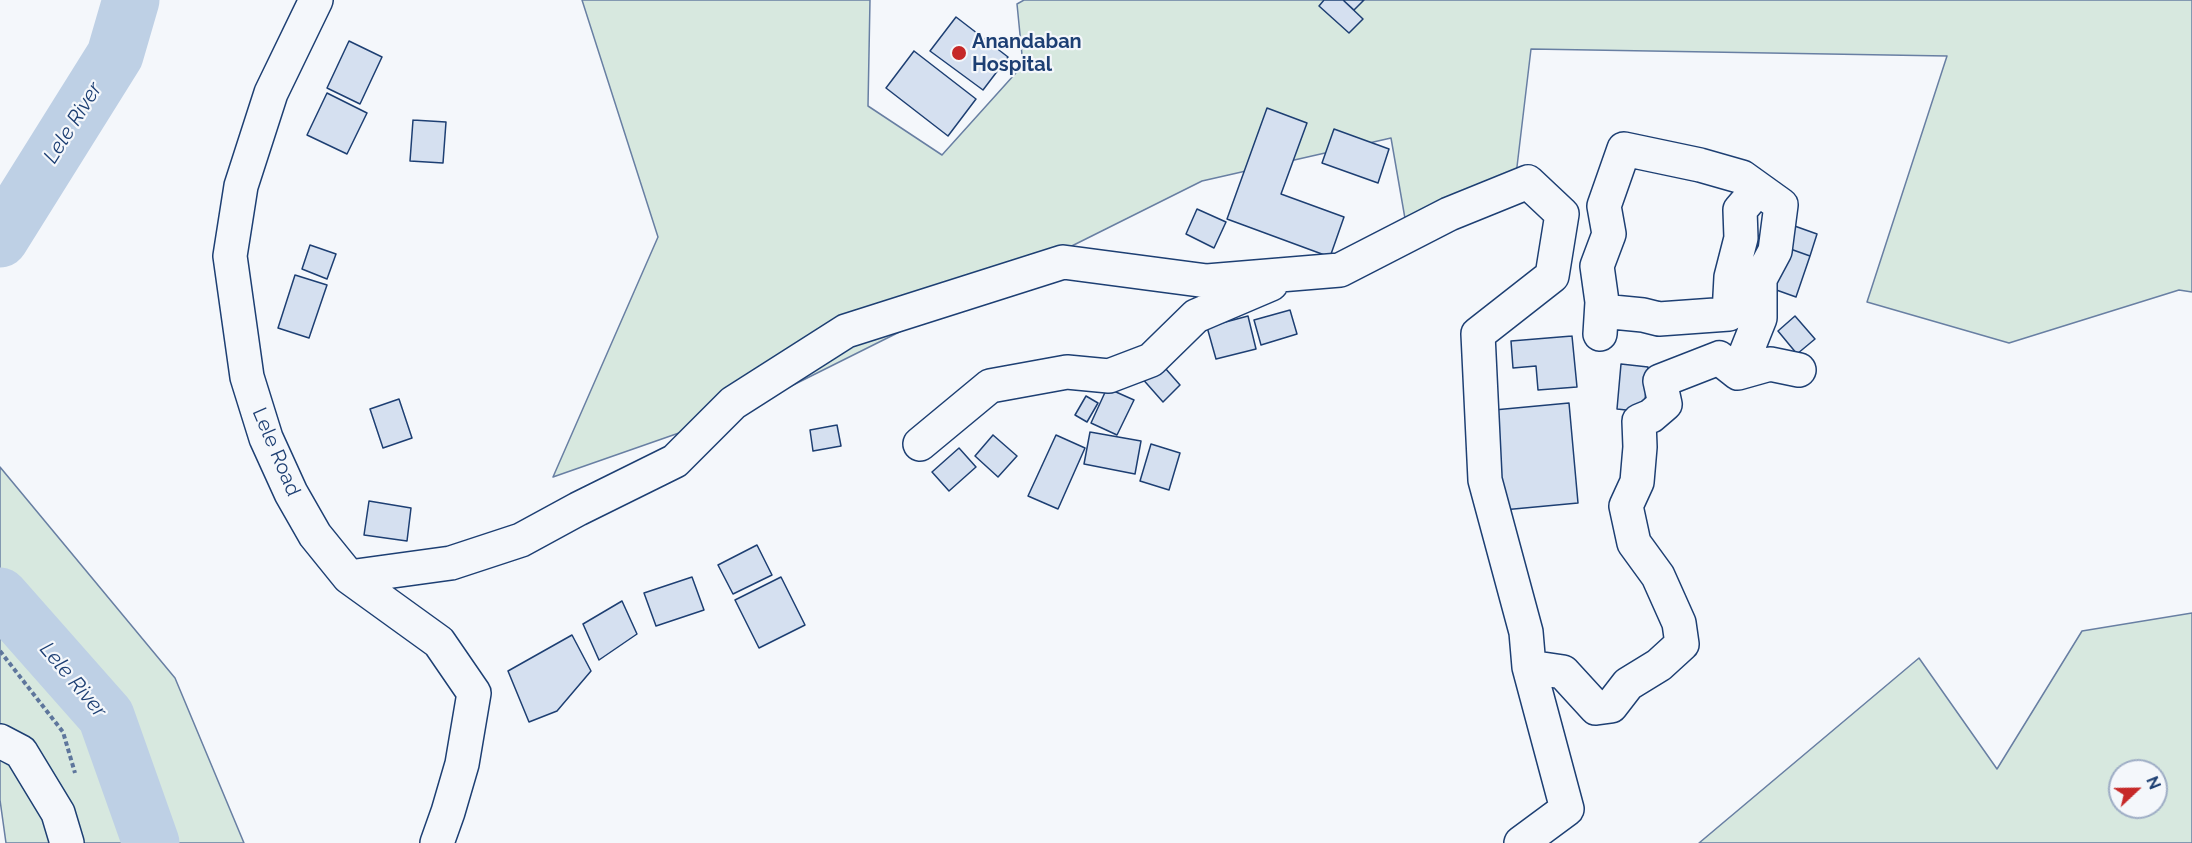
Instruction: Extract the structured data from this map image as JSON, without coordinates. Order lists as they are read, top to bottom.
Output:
{
  "streets": {
    "street": ["Lele Road"]
  },
  "water": ["Lele River"],
  "places": ["Anandaban Hospital"],
  "north": "right"
}
